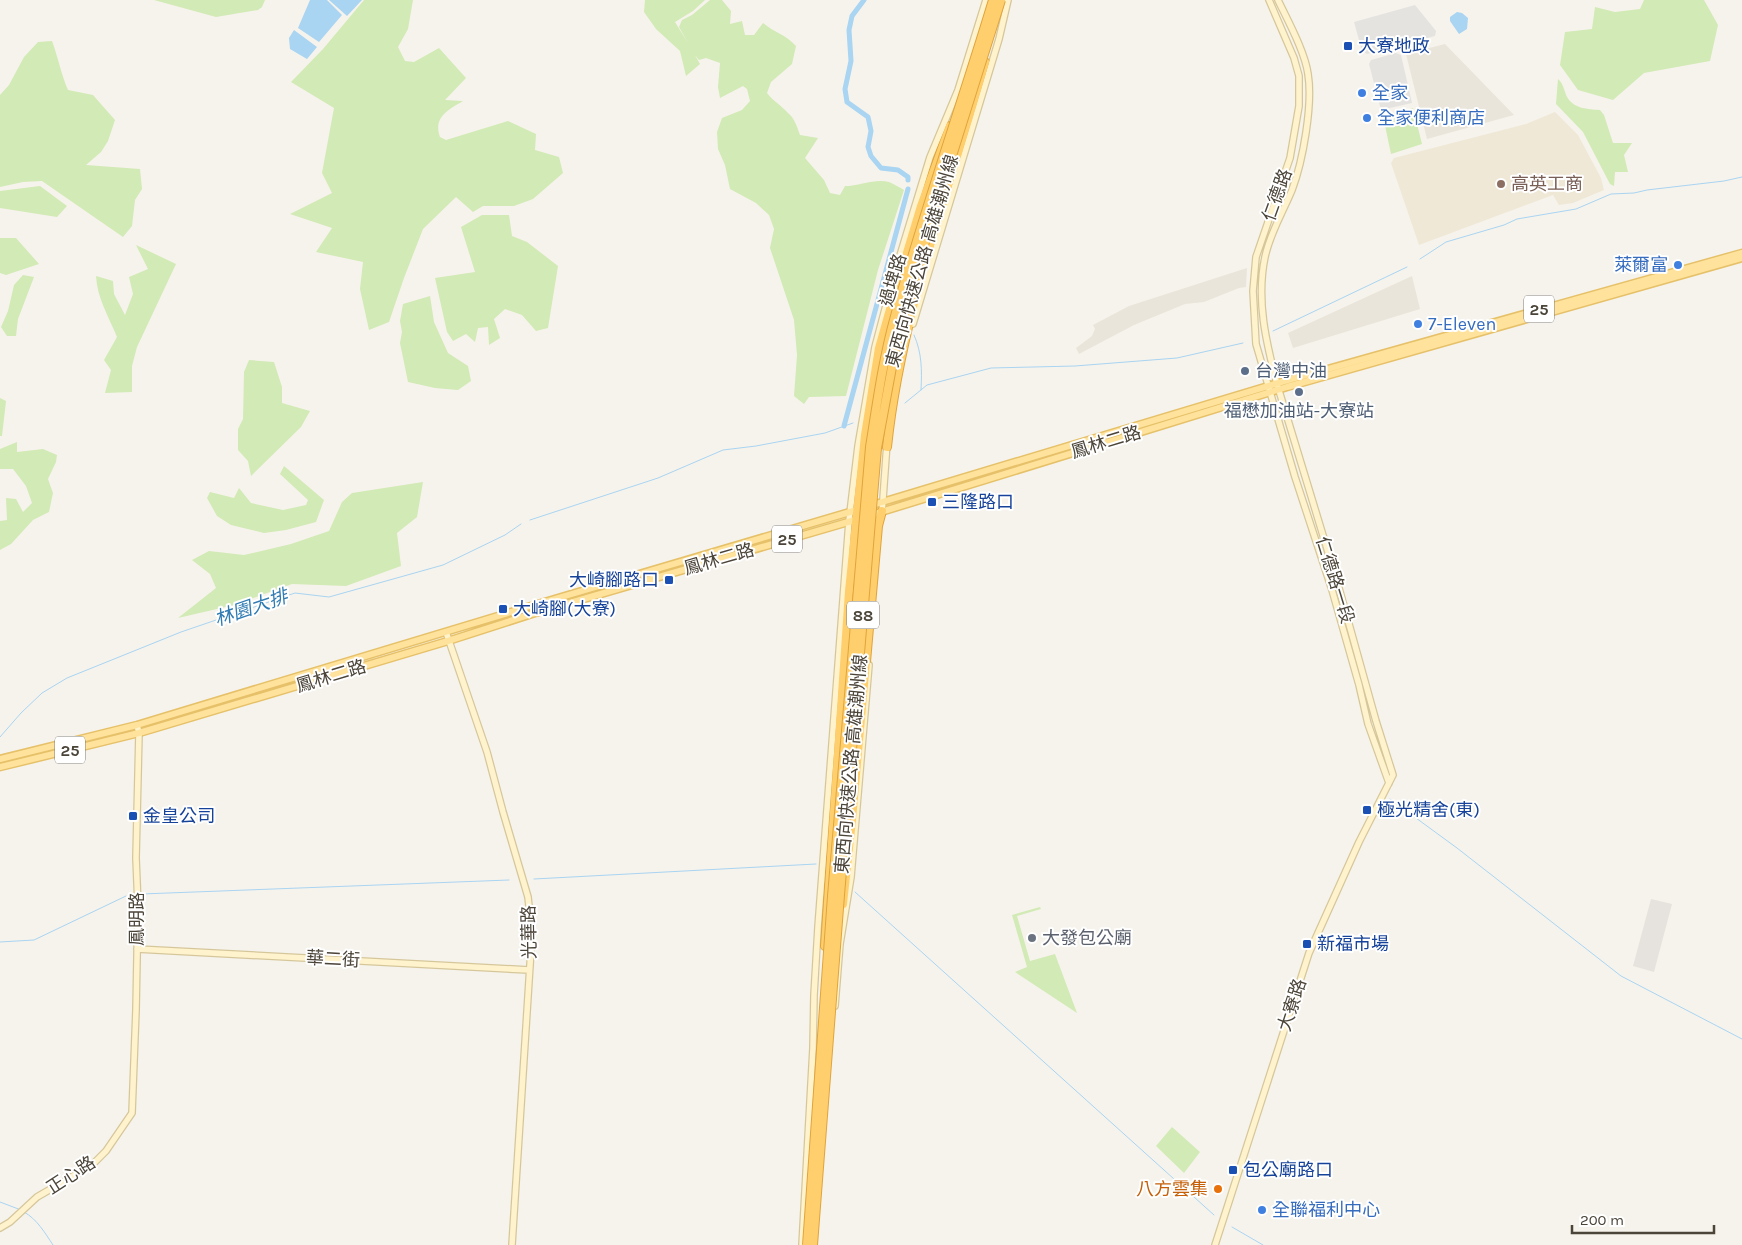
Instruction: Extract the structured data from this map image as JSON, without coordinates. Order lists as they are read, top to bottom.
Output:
{
  "streets": {
    "highway": ["東西向快速公路 高雄潮州線", "88"],
    "main road": ["25", "鳳林二路"],
    "street": [
      "仁德路",
      "過埤路",
      "仁德路一段",
      "鳳明路",
      "光華路",
      "華二街",
      "大寮路",
      "正心路"
    ]
  },
  "crossings": [
    ["仁德路", "鳳林二路"],
    ["仁德路", "仁德路一段"],
    ["過埤路", "鳳林二路"],
    ["25", "鳳林二路"],
    ["鳳林二路", "仁德路一段"],
    ["鳳林二路", "鳳明路"],
    ["鳳林二路", "光華路"],
    ["仁德路一段", "大寮路"],
    ["鳳明路", "華二街"],
    ["鳳明路", "正心路"],
    ["光華路", "華二街"]
  ],
  "water": ["林園大排"],
  "places": {
    "transit": [
      "大寮地政",
      "三隆路口",
      "大崎腳路口",
      "大崎腳(大寮)",
      "極光精舍(東)",
      "金皇公司",
      "新福市場",
      "包公廟路口"
    ],
    "other": [
      "全家",
      "全家便利商店",
      "高英工商",
      "萊爾富",
      "7-Eleven",
      "台灣中油",
      "福懋加油站-大寮站",
      "大發包公廟",
      "八方雲集",
      "全聯福利中心"
    ]
  },
  "scale_bar": "200 m"
}
